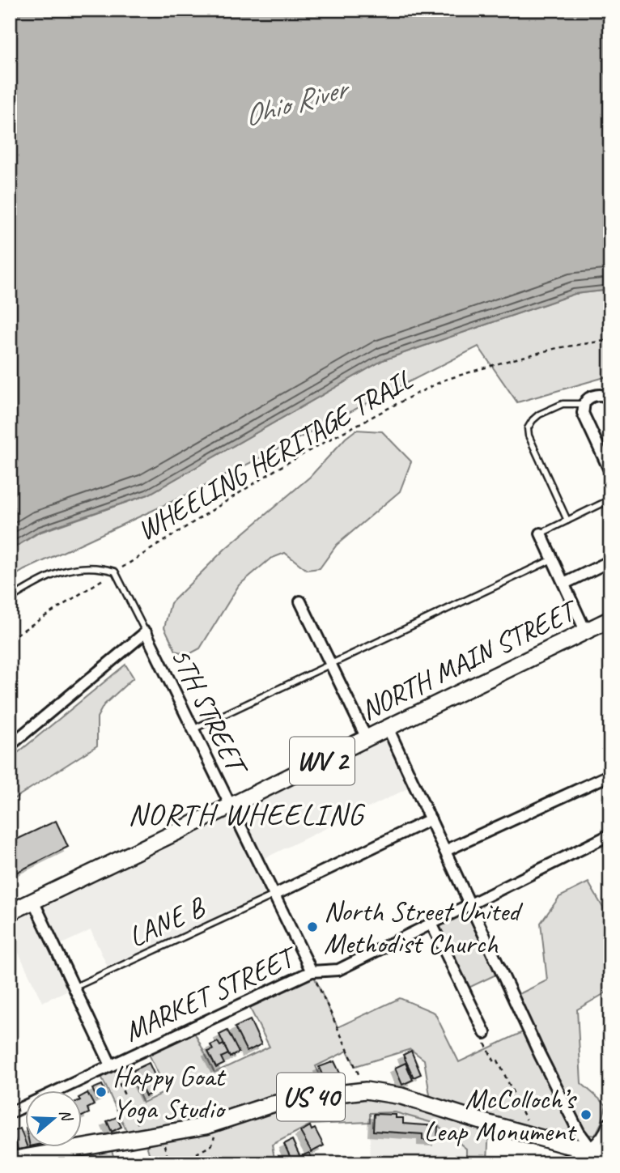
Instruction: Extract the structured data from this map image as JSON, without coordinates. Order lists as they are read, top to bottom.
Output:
{
  "streets": {
    "main road": ["NORTH MAIN STREET", "WV 2", "US 40"],
    "street": ["5TH STREET", "MARKET STREET"],
    "lane": ["LANE B"],
    "path": ["WHEELING HERITAGE TRAIL"]
  },
  "crossings": [
    ["NORTH MAIN STREET", "5TH STREET"],
    ["5TH STREET", "LANE B"],
    ["5TH STREET", "MARKET STREET"]
  ],
  "districts": ["NORTH WHEELING"],
  "water": ["Ohio River"],
  "places": ["North Street United Methodist Church", "Happy Goat Yoga Studio", "McColloch’s Leap Monument"],
  "north": "right"
}
